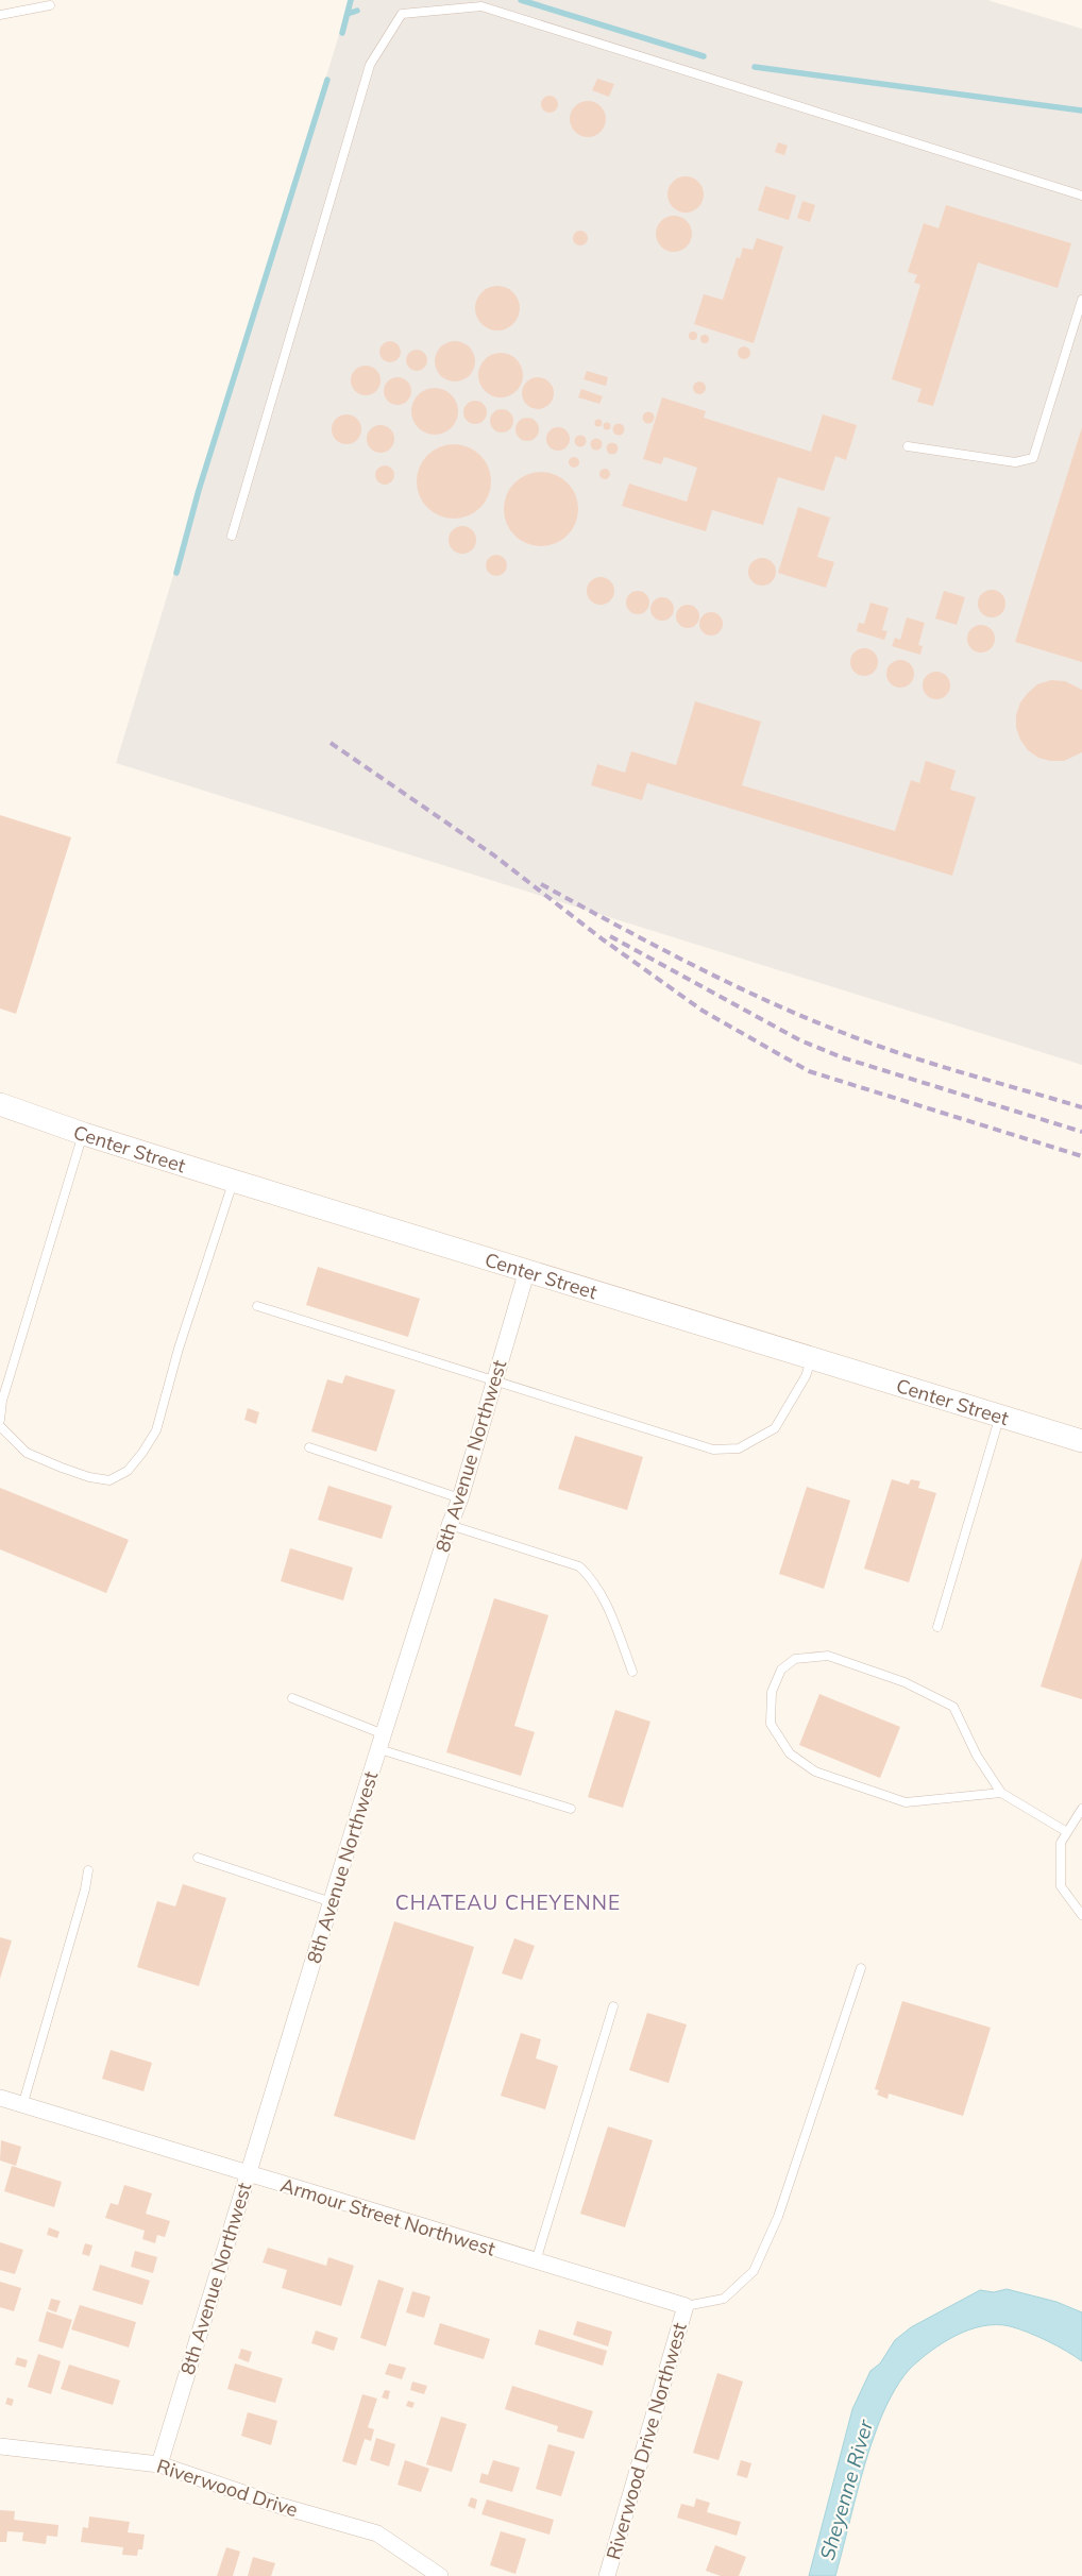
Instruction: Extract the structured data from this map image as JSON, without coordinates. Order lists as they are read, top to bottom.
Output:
{
  "streets": {
    "main road": ["Center Street"],
    "street": [
      "8th Avenue Northwest",
      "Armour Street Northwest",
      "Riverwood Drive Northwest",
      "Riverwood Drive"
    ]
  },
  "crossings": [
    ["Center Street", "8th Avenue Northwest"],
    ["8th Avenue Northwest", "Armour Street Northwest"],
    ["8th Avenue Northwest", "Riverwood Drive"],
    ["Armour Street Northwest", "Riverwood Drive Northwest"]
  ],
  "districts": ["CHATEAU CHEYENNE"],
  "water": ["Sheyenne River"]
}
